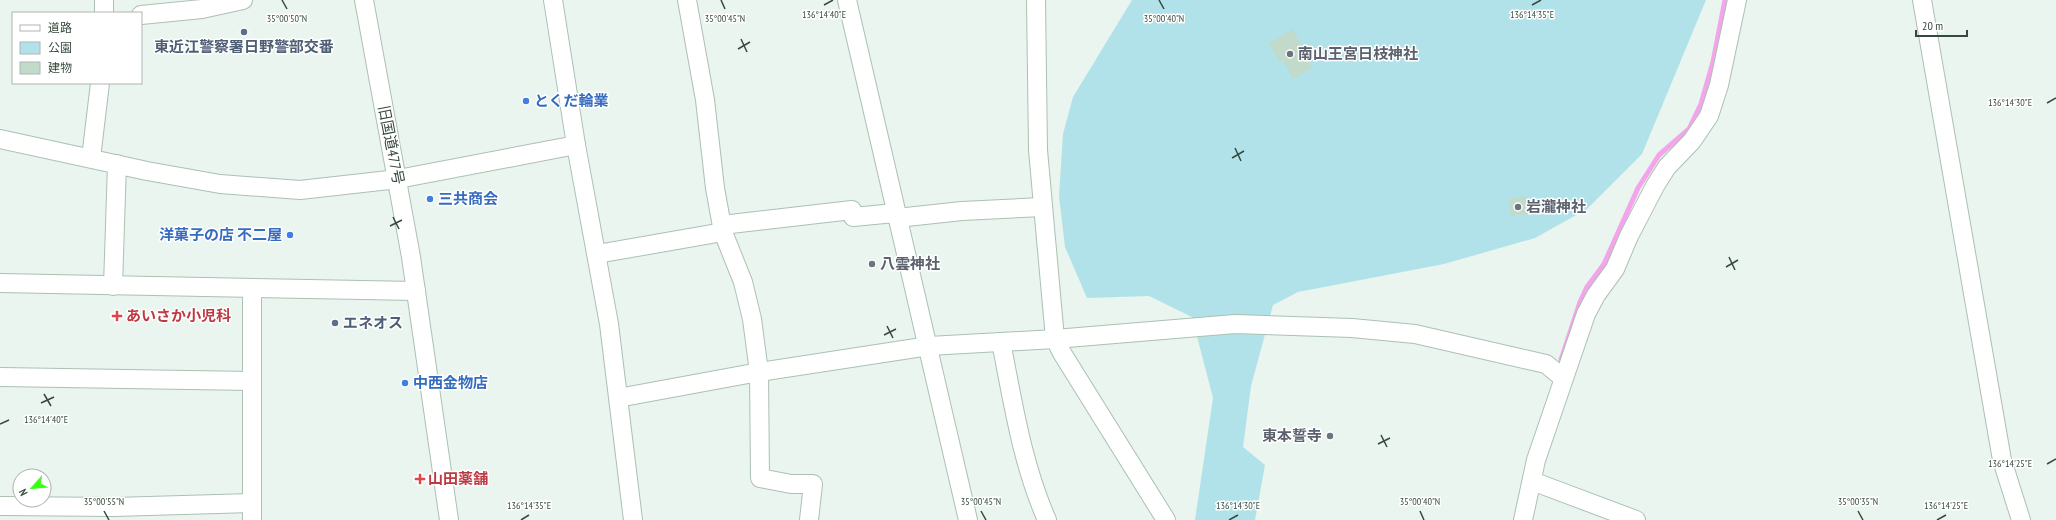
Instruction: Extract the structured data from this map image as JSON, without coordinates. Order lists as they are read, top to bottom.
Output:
{
  "streets": {
    "street": ["旧国道477号"]
  },
  "places": {
    "other": [
      "東近江警察署日野警部交番",
      "南山王宮日枝神社",
      "とくだ輪業",
      "三共商会",
      "岩瀧神社",
      "洋菓子の店 不二屋",
      "八雲神社",
      "エネオス",
      "中西金物店",
      "東本誓寺"
    ],
    "health": ["あいさか小児科", "山田薬舗"]
  },
  "legend": ["道路", "公園", "建物"],
  "scale_bar": "20 m",
  "north": "bottom left",
  "coordinates": [
    "136°14'40\"E",
    "136°14'35\"E",
    "35°00'50\"N",
    "35°00'45\"N",
    "35°00'40\"N",
    "136°14'30\"E",
    "136°14'25\"E",
    "35°00'55\"N",
    "35°00'35\"N"
  ]
}
